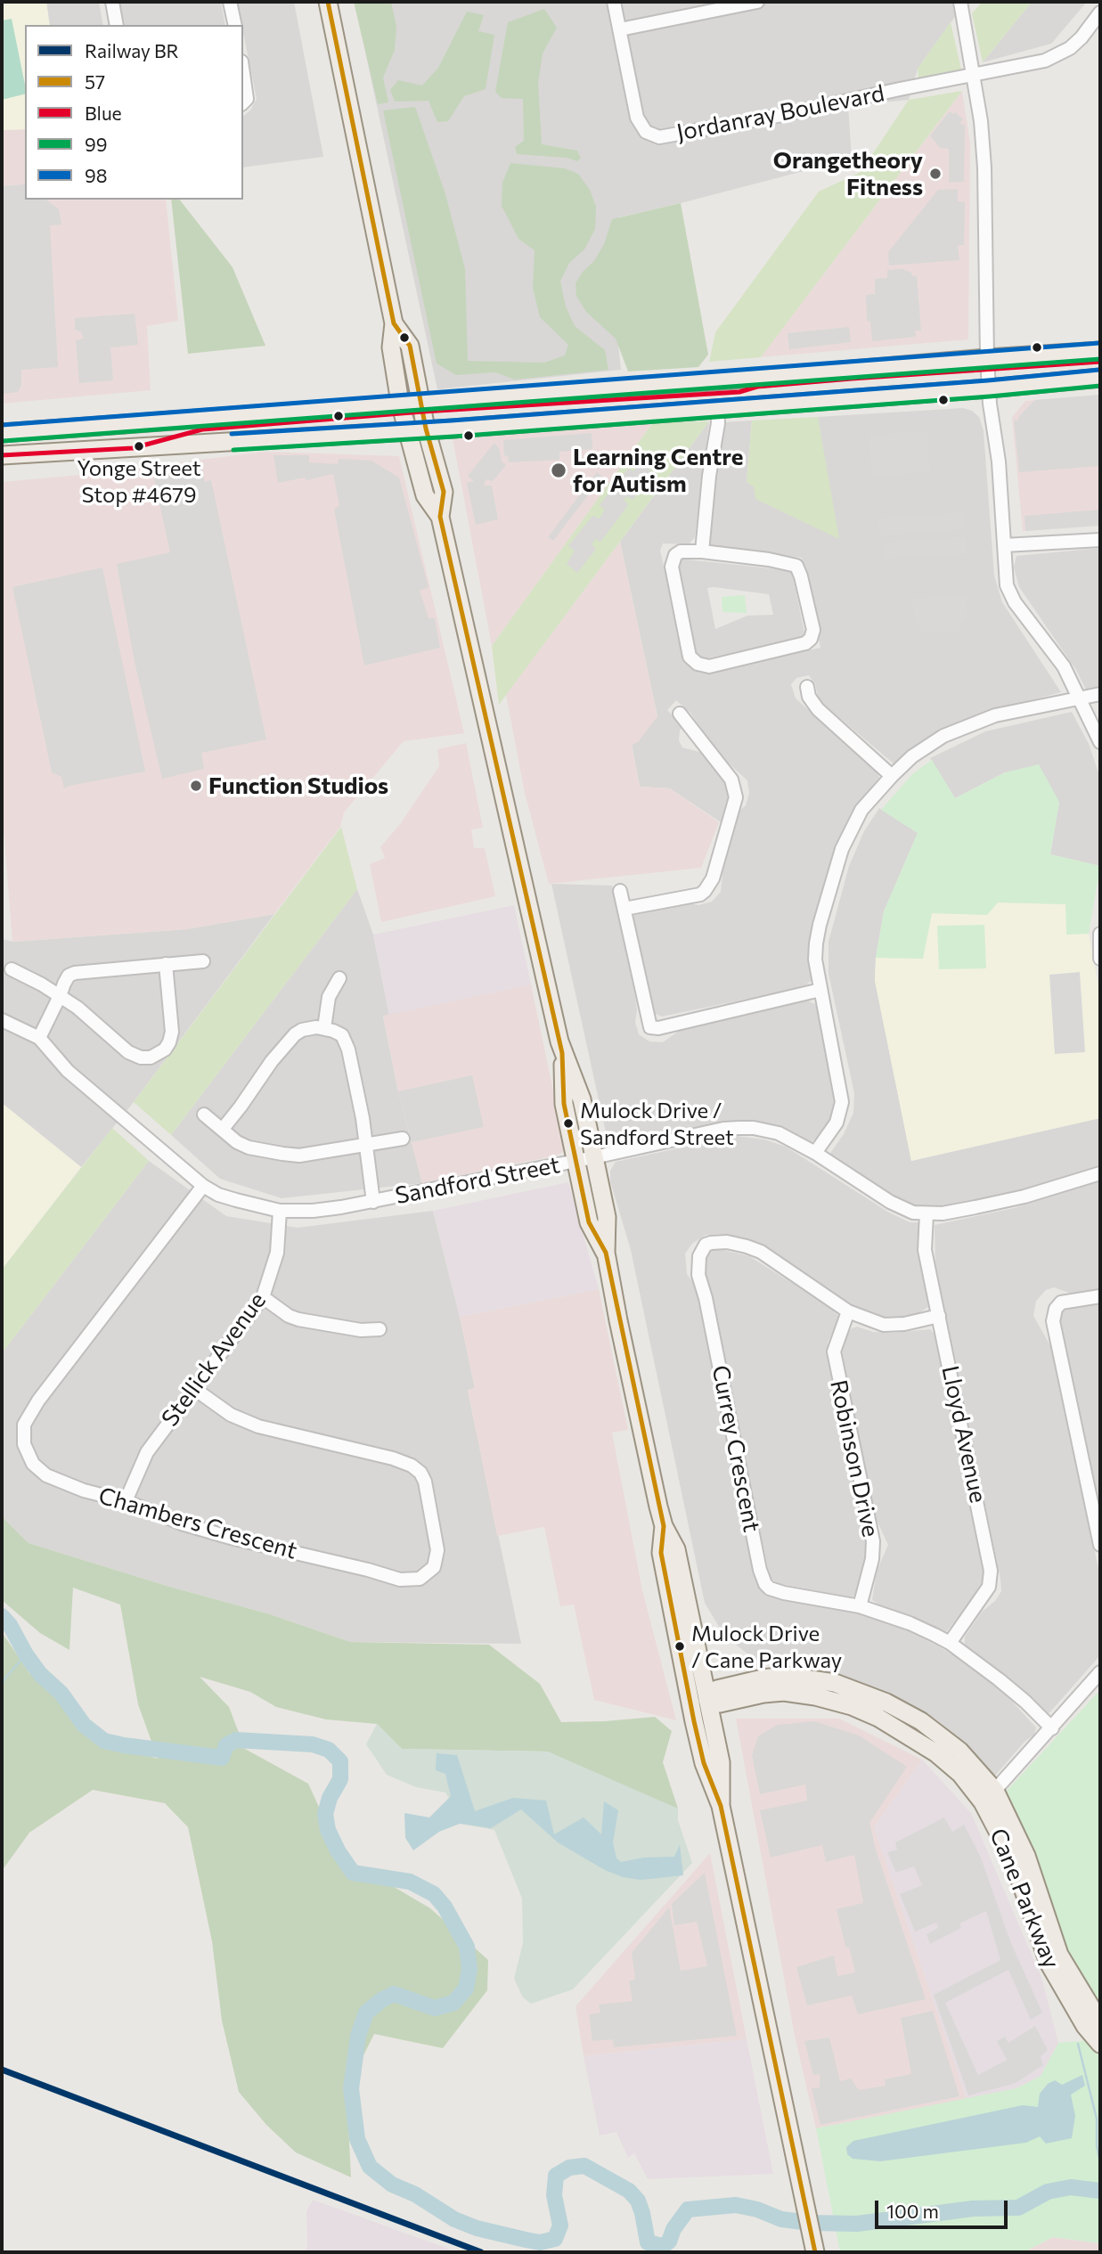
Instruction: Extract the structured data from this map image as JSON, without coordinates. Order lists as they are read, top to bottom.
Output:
{
  "streets": {
    "main road": ["Cane Parkway"],
    "street": [
      "Jordanray Boulevard",
      "Sandford Street",
      "Stellick Avenue",
      "Lloyd Avenue",
      "Currey Crescent",
      "Robinson Drive",
      "Chambers Crescent"
    ]
  },
  "crossings": [
    ["Sandford Street", "Stellick Avenue"],
    ["Sandford Street", "Lloyd Avenue"],
    ["Sandford Street", "Chambers Crescent"],
    ["Stellick Avenue", "Chambers Crescent"],
    ["Lloyd Avenue", "Currey Crescent"],
    ["Currey Crescent", "Robinson Drive"]
  ],
  "places": [
    "Orangetheory Fitness",
    "Yonge Street Stop #4679",
    "Learning Centre for Autism",
    "Function Studios",
    "Mulock Drive / Sandford Street",
    "Mulock Drive / Cane Parkway"
  ],
  "lines": [
    "transit line 57",
    "transit line 98",
    "transit line 99",
    "transit line Blue",
    "rail line BR"
  ],
  "legend": [
    "Railway BR",
    "57",
    "Blue",
    "99",
    "98"
  ],
  "scale_bar": "100 m"
}
